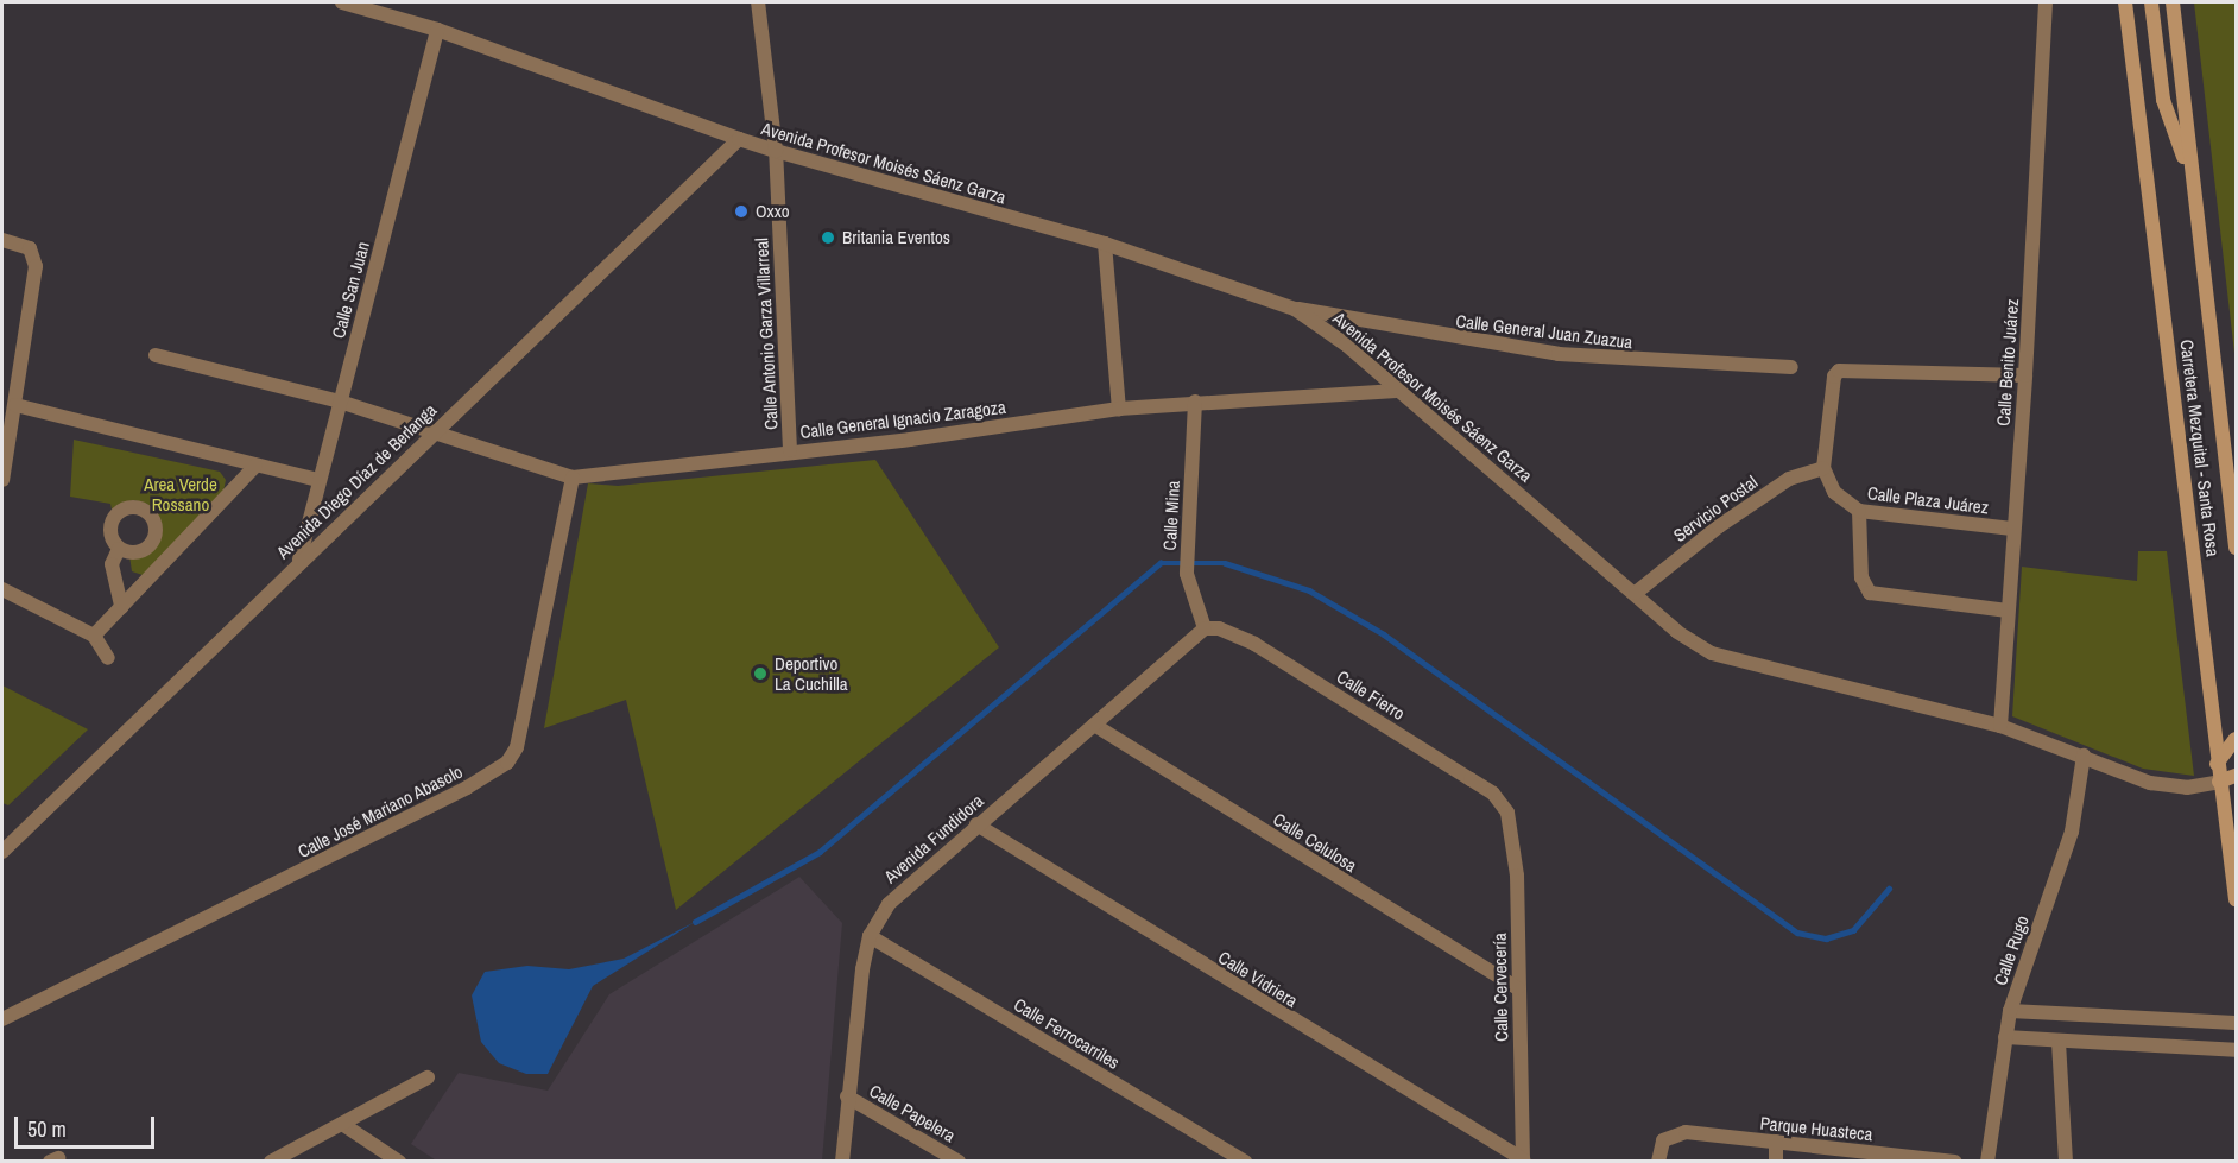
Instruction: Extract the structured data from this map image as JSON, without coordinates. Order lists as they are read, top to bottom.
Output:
{
  "streets": {
    "main road": ["Carretera Mezquital - Santa Rosa"],
    "street": [
      "Avenida Profesor Moisés Sáenz Garza",
      "Calle San Juan",
      "Calle General Juan Zuazua",
      "Calle Antonio Garza Villarreal",
      "Calle Benito Juárez",
      "Calle General Ignacio Zaragoza",
      "Avenida Diego Díaz de Berlanga",
      "Calle Plaza Juárez",
      "Servicio Postal",
      "Calle Mina",
      "Calle Fierro",
      "Calle José Mariano Abasolo",
      "Avenida Fundidora",
      "Calle Celulosa",
      "Calle Rugo",
      "Calle Vidriera",
      "Calle Cervecería",
      "Calle Ferrocarriles",
      "Calle Papelera",
      "Parque Huasteca"
    ]
  },
  "crossings": [
    ["Avenida Profesor Moisés Sáenz Garza", "Calle San Juan"],
    ["Avenida Profesor Moisés Sáenz Garza", "Calle General Juan Zuazua"],
    ["Avenida Profesor Moisés Sáenz Garza", "Calle Antonio Garza Villarreal"],
    ["Avenida Profesor Moisés Sáenz Garza", "Calle Benito Juárez"],
    ["Avenida Profesor Moisés Sáenz Garza", "Calle General Ignacio Zaragoza"],
    ["Avenida Profesor Moisés Sáenz Garza", "Carretera Mezquital - Santa Rosa"],
    ["Avenida Profesor Moisés Sáenz Garza", "Avenida Diego Díaz de Berlanga"],
    ["Avenida Profesor Moisés Sáenz Garza", "Servicio Postal"],
    ["Avenida Profesor Moisés Sáenz Garza", "Calle Rugo"],
    ["Calle San Juan", "Calle General Ignacio Zaragoza"],
    ["Calle San Juan", "Avenida Diego Díaz de Berlanga"],
    ["Calle Antonio Garza Villarreal", "Calle General Ignacio Zaragoza"],
    ["Calle Benito Juárez", "Calle Plaza Juárez"],
    ["Calle General Ignacio Zaragoza", "Avenida Diego Díaz de Berlanga"],
    ["Calle General Ignacio Zaragoza", "Calle Mina"],
    ["Calle General Ignacio Zaragoza", "Calle José Mariano Abasolo"],
    ["Calle Plaza Juárez", "Servicio Postal"],
    ["Calle Mina", "Calle Fierro"],
    ["Calle Mina", "Avenida Fundidora"],
    ["Calle Fierro", "Avenida Fundidora"],
    ["Calle Fierro", "Calle Cervecería"],
    ["Avenida Fundidora", "Calle Celulosa"],
    ["Avenida Fundidora", "Calle Vidriera"],
    ["Avenida Fundidora", "Calle Ferrocarriles"],
    ["Avenida Fundidora", "Calle Papelera"],
    ["Calle Celulosa", "Calle Cervecería"],
    ["Calle Vidriera", "Calle Cervecería"]
  ],
  "parks": ["Area Verde Rossano"],
  "places": ["Oxxo", "Britania Eventos", "Deportivo La Cuchilla"],
  "scale_bar": "50 m"
}
